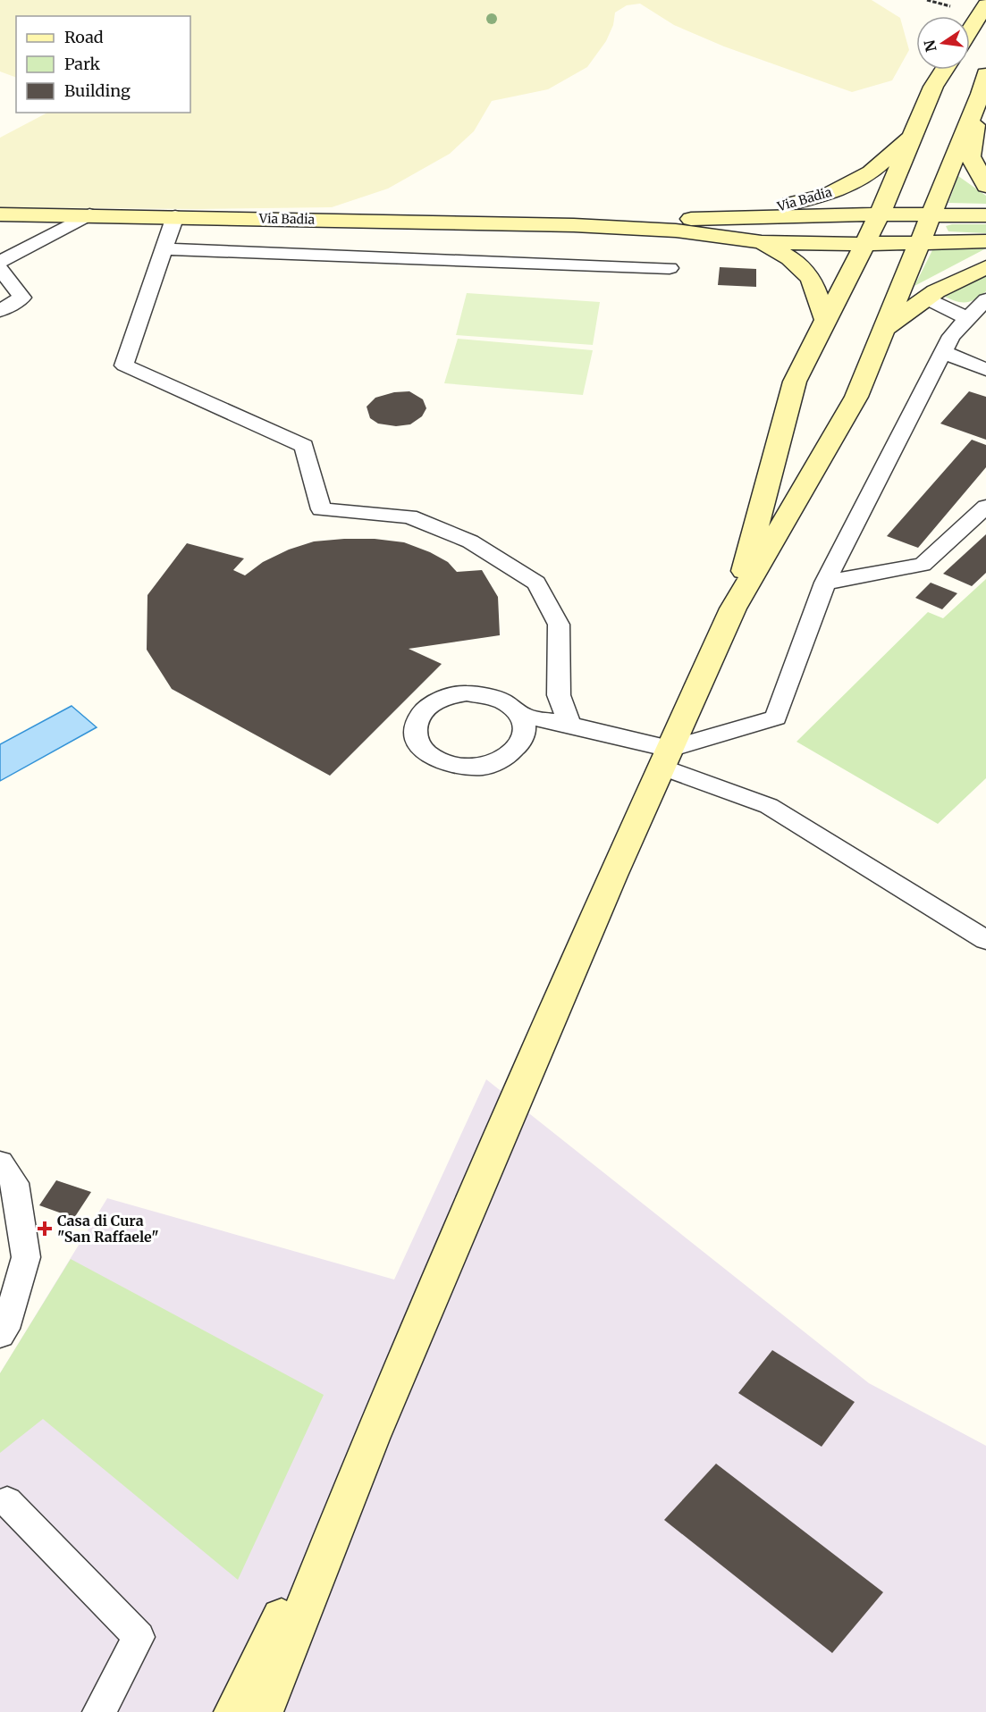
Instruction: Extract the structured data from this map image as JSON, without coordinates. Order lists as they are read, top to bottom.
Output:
{
  "streets": {
    "main road": ["Via Badia"]
  },
  "places": {
    "health": ["Casa di Cura \"San Raffaele\""]
  },
  "legend": ["Road", "Park", "Building"],
  "north": "left"
}
